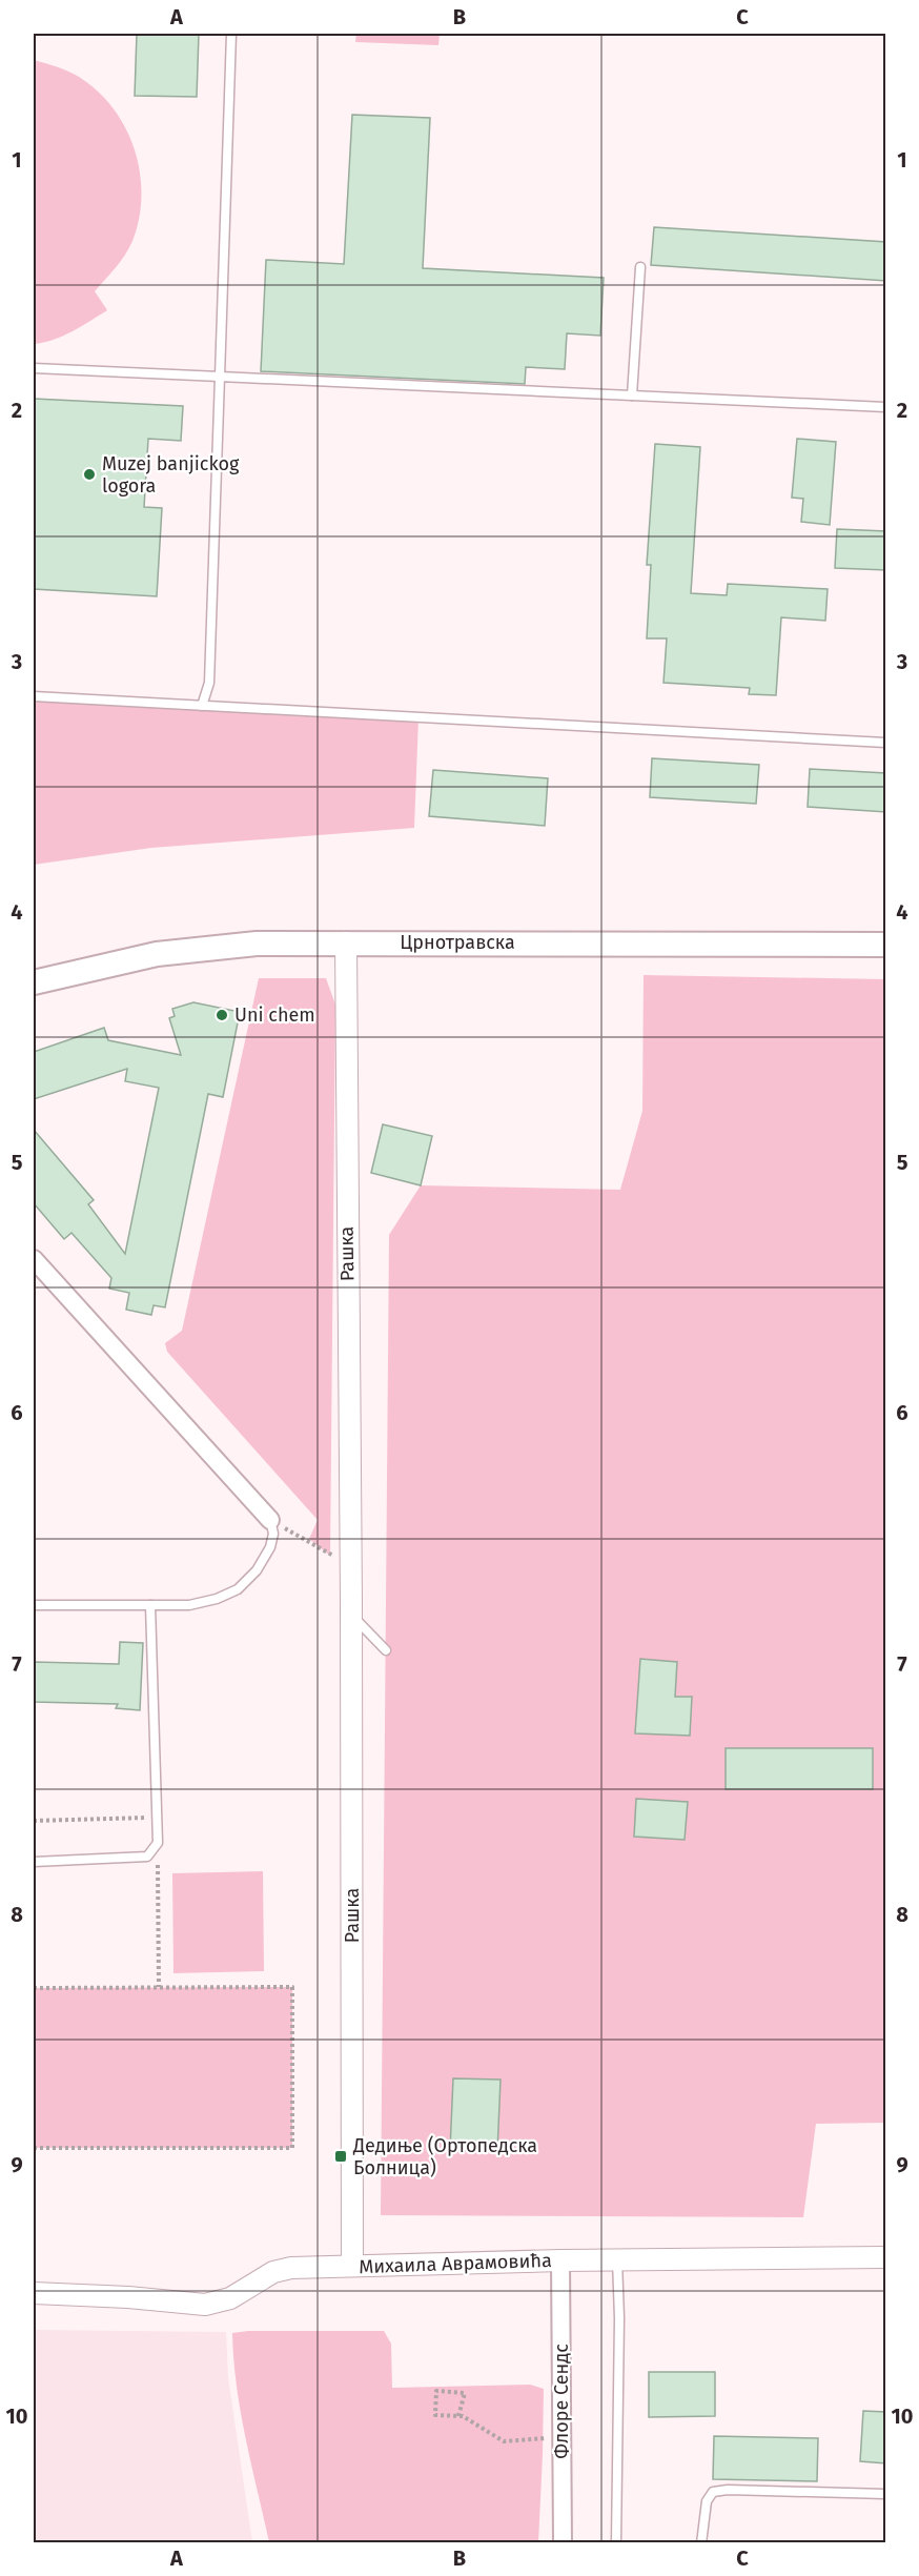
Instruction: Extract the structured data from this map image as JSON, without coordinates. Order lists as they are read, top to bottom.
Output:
{
  "streets": {
    "main road": ["Црнотравска"],
    "street": ["Рашка", "Михаила Аврамовића", "Флоре Сендс"]
  },
  "crossings": [
    ["Црнотравска", "Рашка"],
    ["Рашка", "Михаила Аврамовића"],
    ["Михаила Аврамовића", "Флоре Сендс"]
  ],
  "places": {
    "other": ["Muzej banjickog logora", "Uni chem"],
    "transit": ["Дедиње (Ортопедска Болница)"]
  },
  "grid": {
    "columns": ["A", "B", "C"],
    "rows": [
      "1",
      "2",
      "3",
      "4",
      "5",
      "6",
      "7",
      "8",
      "9",
      "10"
    ]
  }
}
